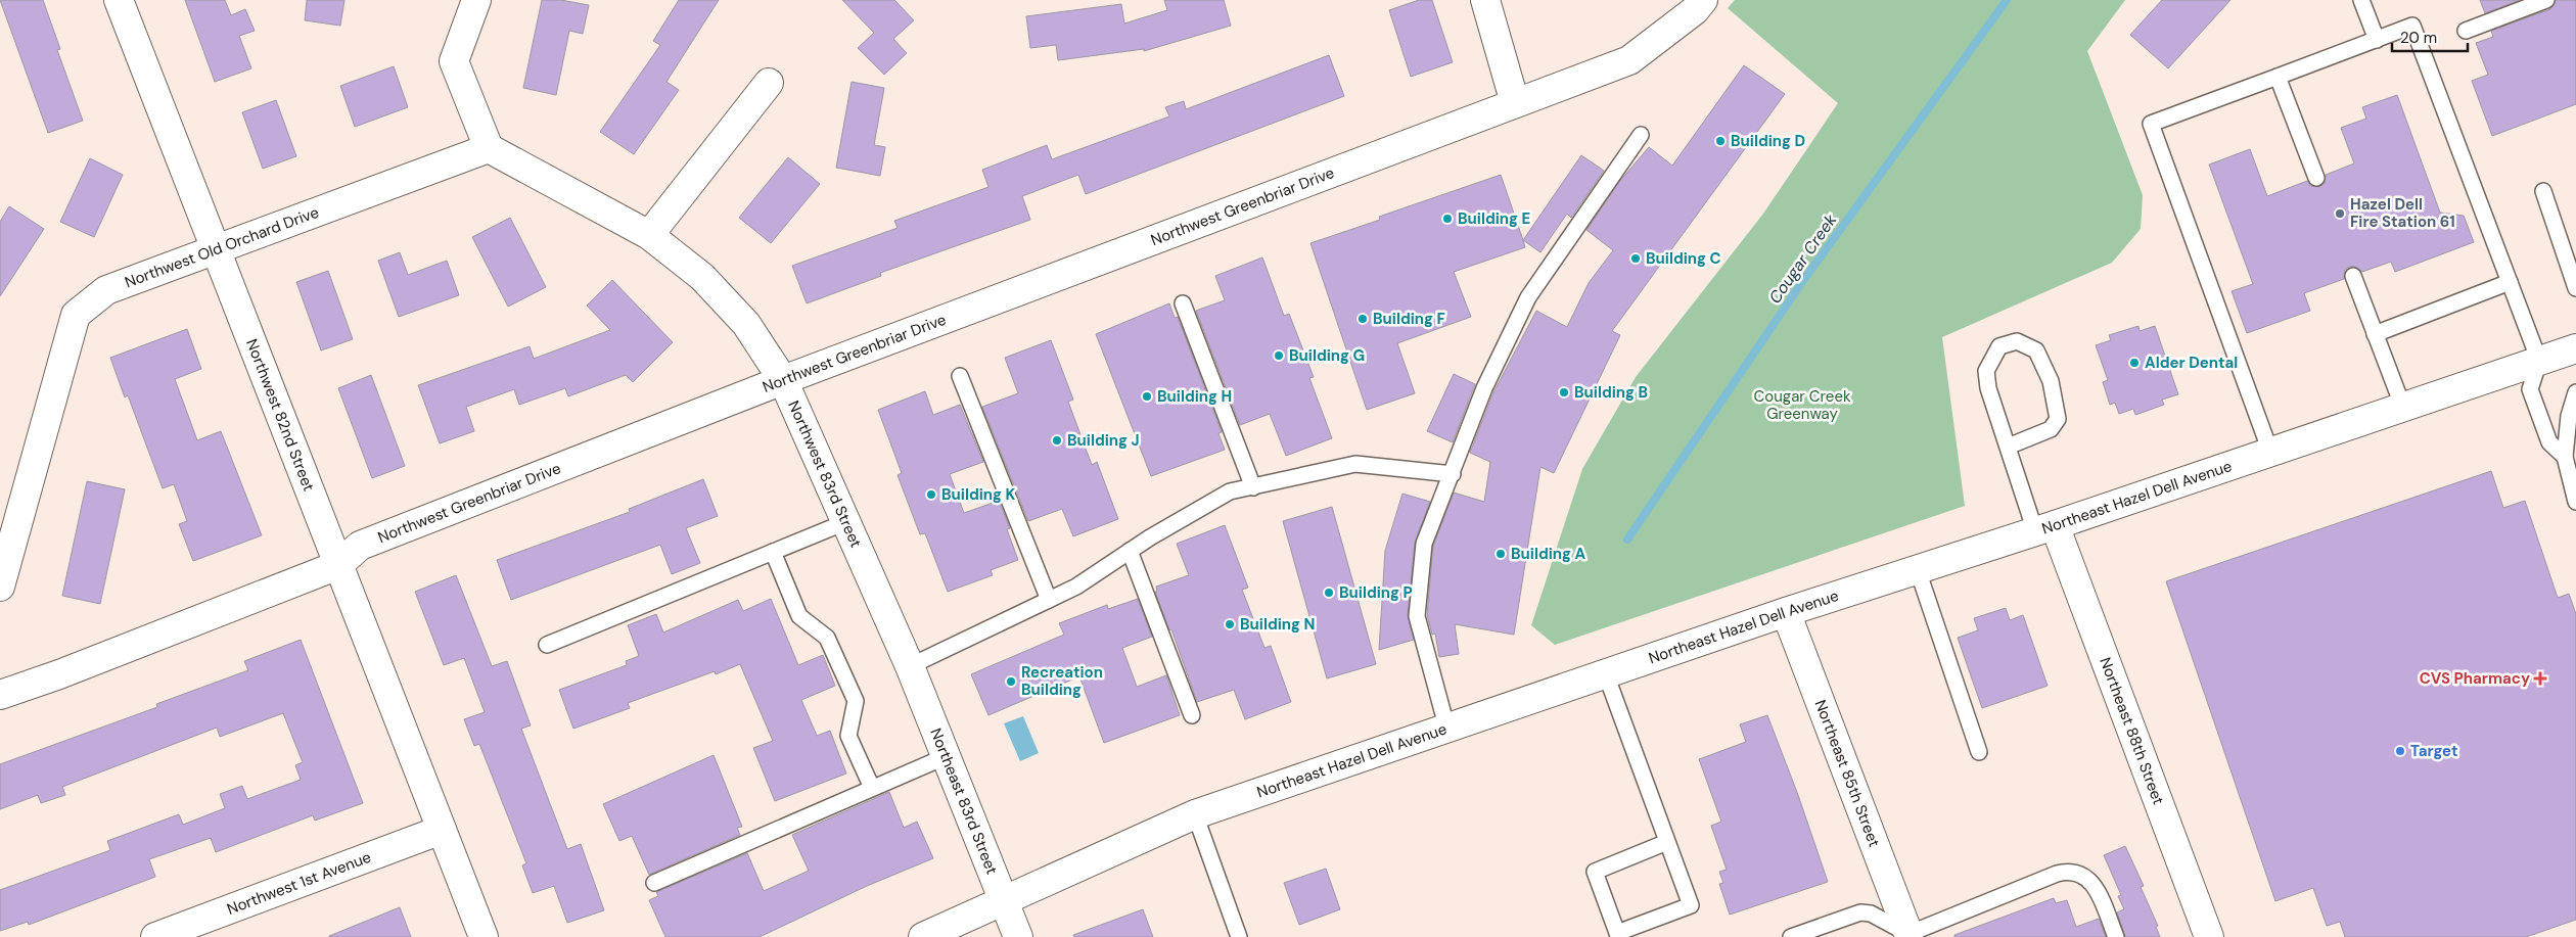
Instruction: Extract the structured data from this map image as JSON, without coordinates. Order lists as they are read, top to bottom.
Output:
{
  "streets": {
    "street": [
      "Northwest Greenbriar Drive",
      "Northwest Old Orchard Drive",
      "Northwest 82nd Street",
      "Northwest 83rd Street",
      "Northeast Hazel Dell Avenue",
      "Northeast 88th Street",
      "Northeast 85th Street",
      "Northeast 83rd Street",
      "Northwest 1st Avenue"
    ]
  },
  "crossings": [
    ["Northwest Greenbriar Drive", "Northwest 82nd Street"],
    ["Northwest Greenbriar Drive", "Northwest 83rd Street"],
    ["Northwest Old Orchard Drive", "Northwest 82nd Street"],
    ["Northwest Old Orchard Drive", "Northwest 83rd Street"],
    ["Northwest 82nd Street", "Northwest 1st Avenue"],
    ["Northwest 83rd Street", "Northeast 83rd Street"],
    ["Northeast Hazel Dell Avenue", "Northeast 88th Street"],
    ["Northeast Hazel Dell Avenue", "Northeast 85th Street"],
    ["Northeast Hazel Dell Avenue", "Northeast 83rd Street"]
  ],
  "water": ["Cougar Creek"],
  "parks": ["Cougar Creek Greenway"],
  "places": {
    "other": [
      "Building D",
      "Hazel Dell Fire Station 61",
      "Building E",
      "Building C",
      "Building F",
      "Building G",
      "Alder Dental",
      "Building B",
      "Building H",
      "Building J",
      "Building K",
      "Building A",
      "Building P",
      "Building N",
      "Recreation Building",
      "Target"
    ],
    "health": ["CVS Pharmacy"]
  },
  "scale_bar": "20 m"
}
